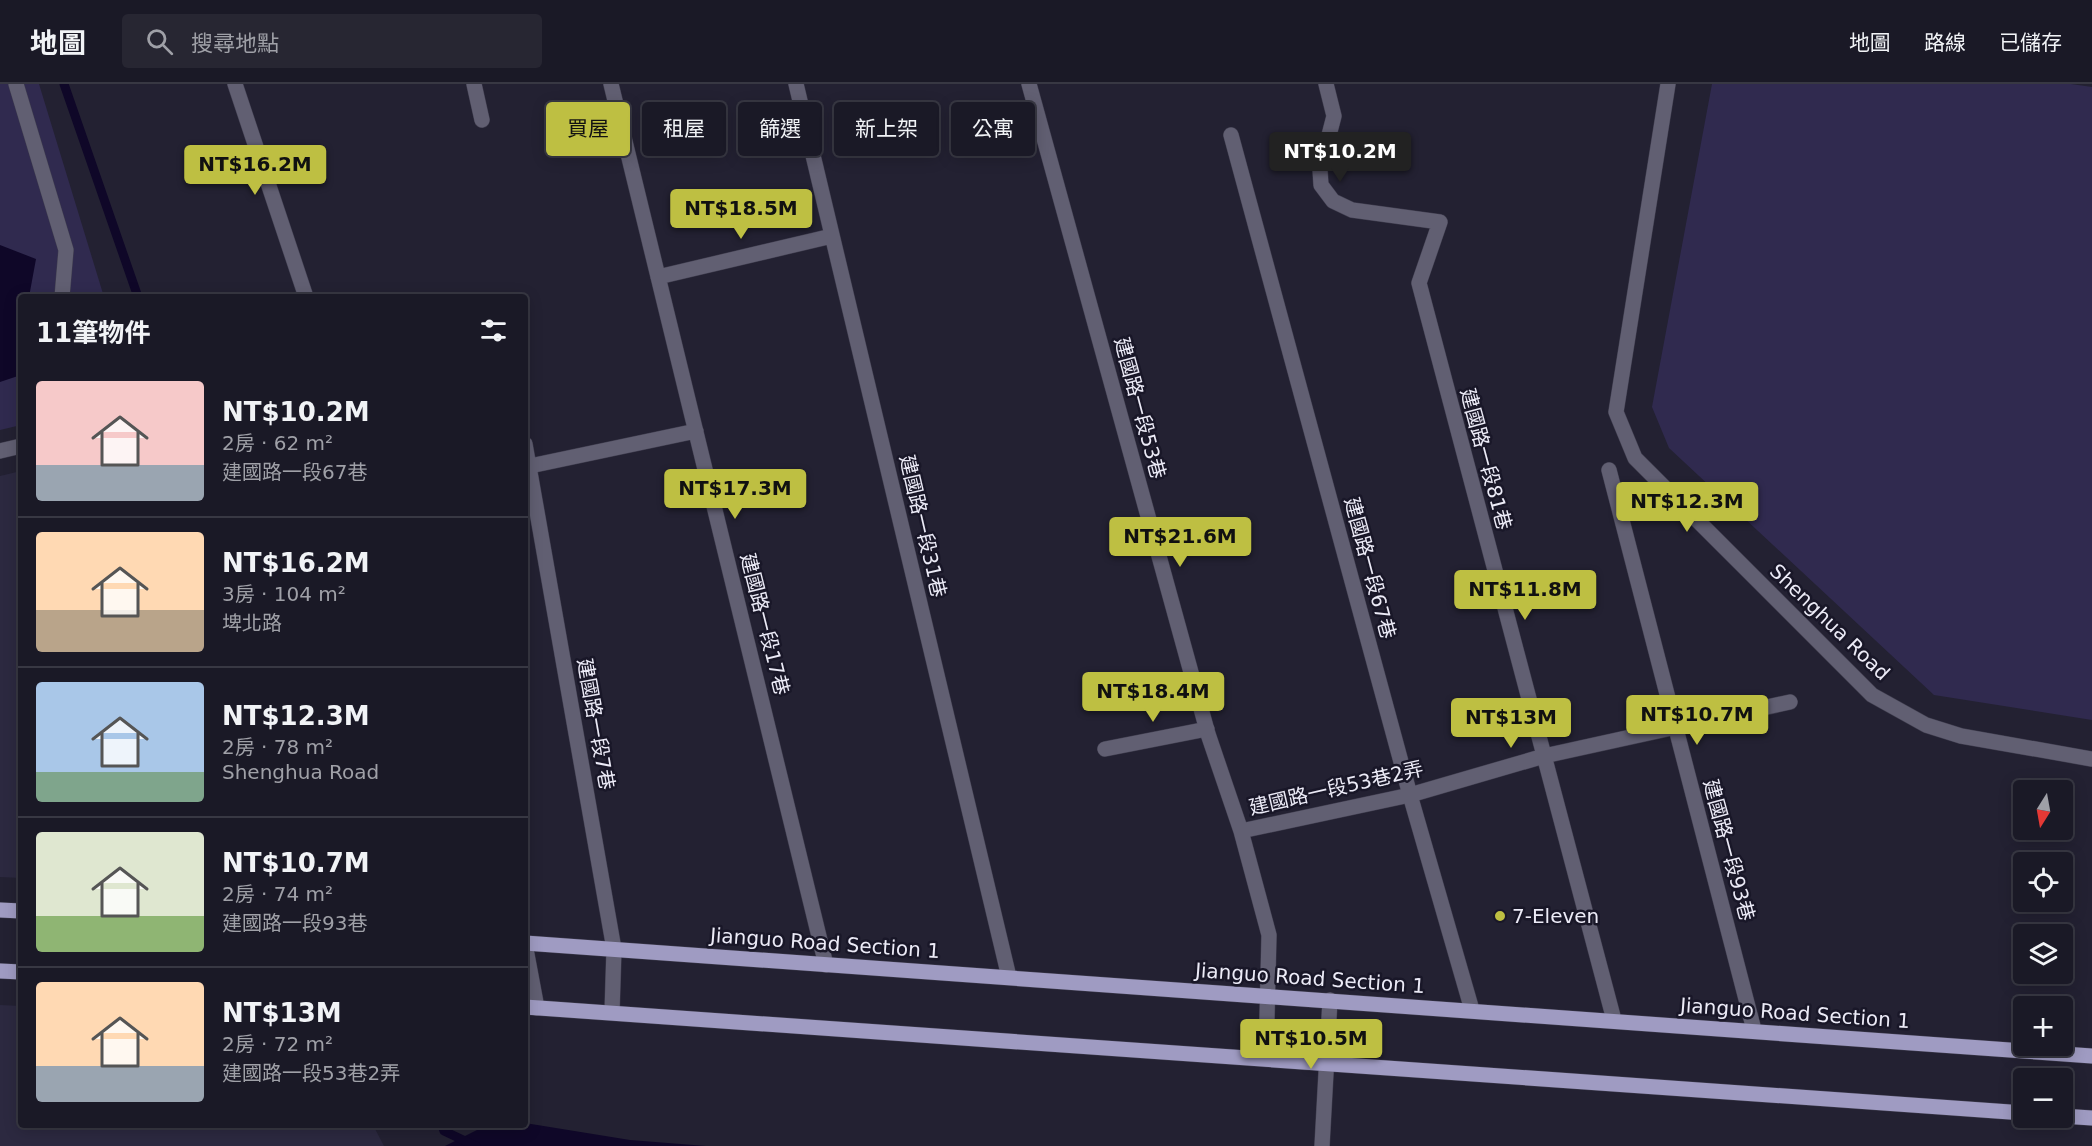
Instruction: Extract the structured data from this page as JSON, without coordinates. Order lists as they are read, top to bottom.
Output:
{
  "streets": {
    "main road": ["Jianguo Road Section 1"],
    "street": [
      "建國路一段53巷",
      "建國路一段81巷",
      "建國路一段31巷",
      "建國路一段67巷",
      "Shenghua Road",
      "建國路一段17巷",
      "建國路一段7巷",
      "建國路一段53巷2弄",
      "建國路一段93巷"
    ]
  },
  "crossings": [
    ["建國路一段53巷", "建國路一段53巷2弄"],
    ["建國路一段53巷", "Jianguo Road Section 1"],
    ["建國路一段81巷", "建國路一段53巷2弄"],
    ["建國路一段81巷", "Jianguo Road Section 1"],
    ["建國路一段31巷", "Jianguo Road Section 1"],
    ["建國路一段67巷", "建國路一段53巷2弄"],
    ["建國路一段67巷", "Jianguo Road Section 1"],
    ["建國路一段17巷", "Jianguo Road Section 1"],
    ["建國路一段7巷", "Jianguo Road Section 1"],
    ["建國路一段53巷2弄", "建國路一段93巷"],
    ["建國路一段93巷", "Jianguo Road Section 1"]
  ],
  "places": ["7-Eleven"],
  "north": "bottom",
  "page": {
    "header": "地圖",
    "search": "搜尋地點",
    "nav": ["地圖", "路線", "已儲存"],
    "chip": [
      "買屋",
      "租屋",
      "篩選",
      "新上架",
      "公寓"
    ],
    "price": [
      "NT$10.2M",
      "NT$16.2M",
      "NT$18.5M",
      "NT$17.3M",
      "NT$12.3M",
      "NT$21.6M",
      "NT$11.8M",
      "NT$18.4M",
      "NT$10.7M",
      "NT$13M",
      "NT$10.5M"
    ],
    "heading": "11筆物件",
    "list": [
      {
        "name": "NT$10.2M",
        "note": "2房 · 62 m² · 建國路一段67巷"
      },
      {
        "name": "NT$16.2M",
        "note": "3房 · 104 m² · 埤北路"
      },
      {
        "name": "NT$12.3M",
        "note": "2房 · 78 m² · Shenghua Road"
      },
      {
        "name": "NT$10.7M",
        "note": "2房 · 74 m² · 建國路一段93巷"
      },
      {
        "name": "NT$13M",
        "note": "2房 · 72 m² · 建國路一段53巷2弄"
      }
    ],
    "map_buttons": ["+", "−"]
  }
}
